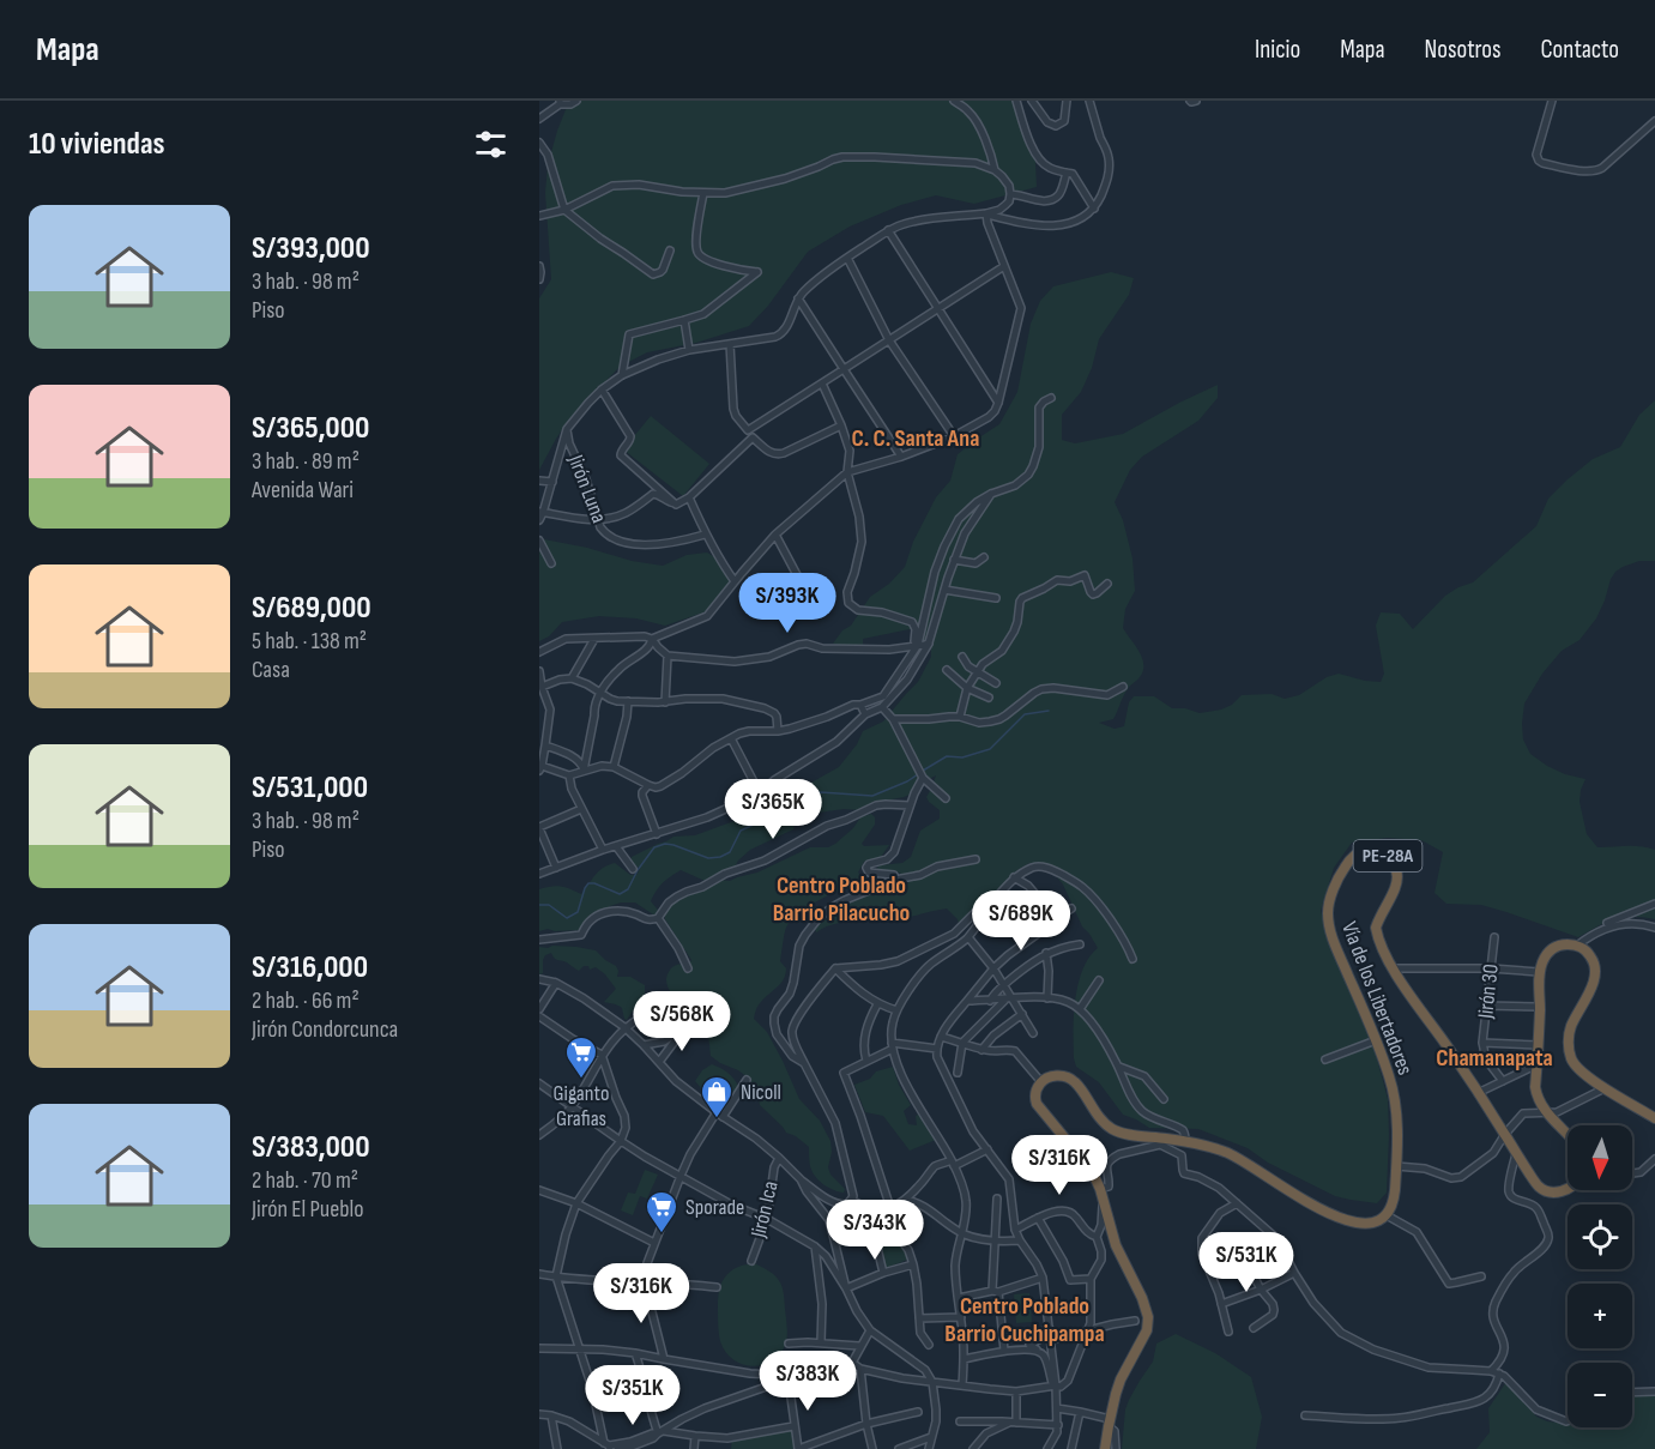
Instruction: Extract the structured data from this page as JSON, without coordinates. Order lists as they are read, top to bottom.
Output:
{
  "streets": {
    "highway": ["PE-28A", "Vía de los Libertadores"],
    "street": ["Jirón Luna", "Jirón 30", "Jirón Ica"]
  },
  "districts": [
    "C. C. Santa Ana",
    "Centro Poblado Barrio Pilacucho",
    "Chamanapata",
    "Centro Poblado Barrio Cuchipampa"
  ],
  "places": {
    "supermarket": ["Giganto Grafias", "Sporade"],
    "shop": ["Nicoll"]
  },
  "north": "bottom",
  "page": {
    "header": "Mapa",
    "nav": [
      "Inicio",
      "Mapa",
      "Nosotros",
      "Contacto"
    ],
    "heading": "10 viviendas",
    "list": [
      {
        "name": "S/393,000",
        "note": "3 hab. · 98 m² · Piso"
      },
      {
        "name": "S/365,000",
        "note": "3 hab. · 89 m² · Avenida Wari"
      },
      {
        "name": "S/689,000",
        "note": "5 hab. · 138 m² · Casa"
      },
      {
        "name": "S/531,000",
        "note": "3 hab. · 98 m² · Piso"
      },
      {
        "name": "S/316,000",
        "note": "2 hab. · 66 m² · Jirón Condorcunca"
      },
      {
        "name": "S/383,000",
        "note": "2 hab. · 70 m² · Jirón El Pueblo"
      }
    ],
    "price": [
      "S/393K",
      "S/365K",
      "S/689K",
      "S/568K",
      "S/316K",
      "S/343K",
      "S/531K",
      "S/316K",
      "S/383K",
      "S/351K"
    ],
    "map_buttons": ["+", "−"]
  }
}
